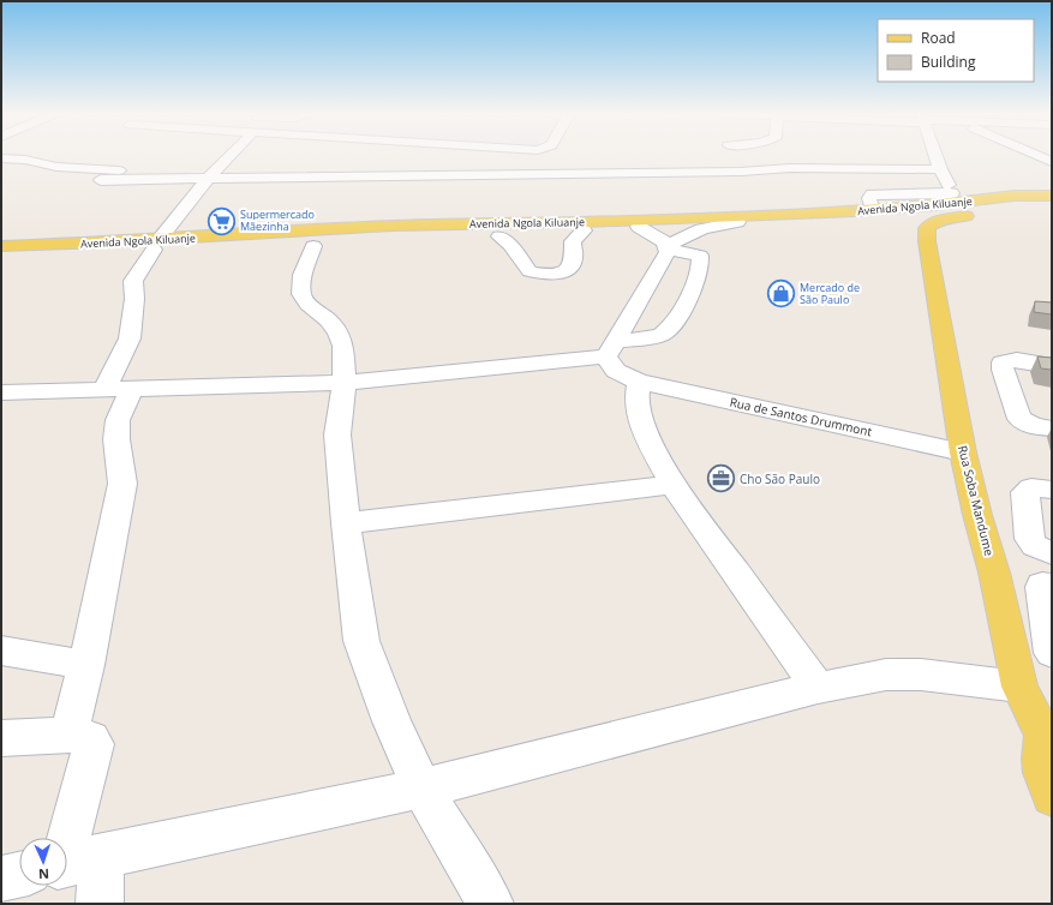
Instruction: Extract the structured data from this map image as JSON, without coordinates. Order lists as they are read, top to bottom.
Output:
{
  "streets": {
    "main road": ["Avenida Ngola Kiluanje", "Rua Soba Mandume"],
    "street": ["Rua de Santos Drummont"]
  },
  "crossings": [
    ["Rua de Santos Drummont", "Rua Soba Mandume"]
  ],
  "places": {
    "supermarket": ["Supermercado Mãezinha"],
    "shop": ["Mercado de São Paulo"],
    "office": ["Cho São Paulo"]
  },
  "legend": ["Road", "Building"],
  "north": "bottom"
}
